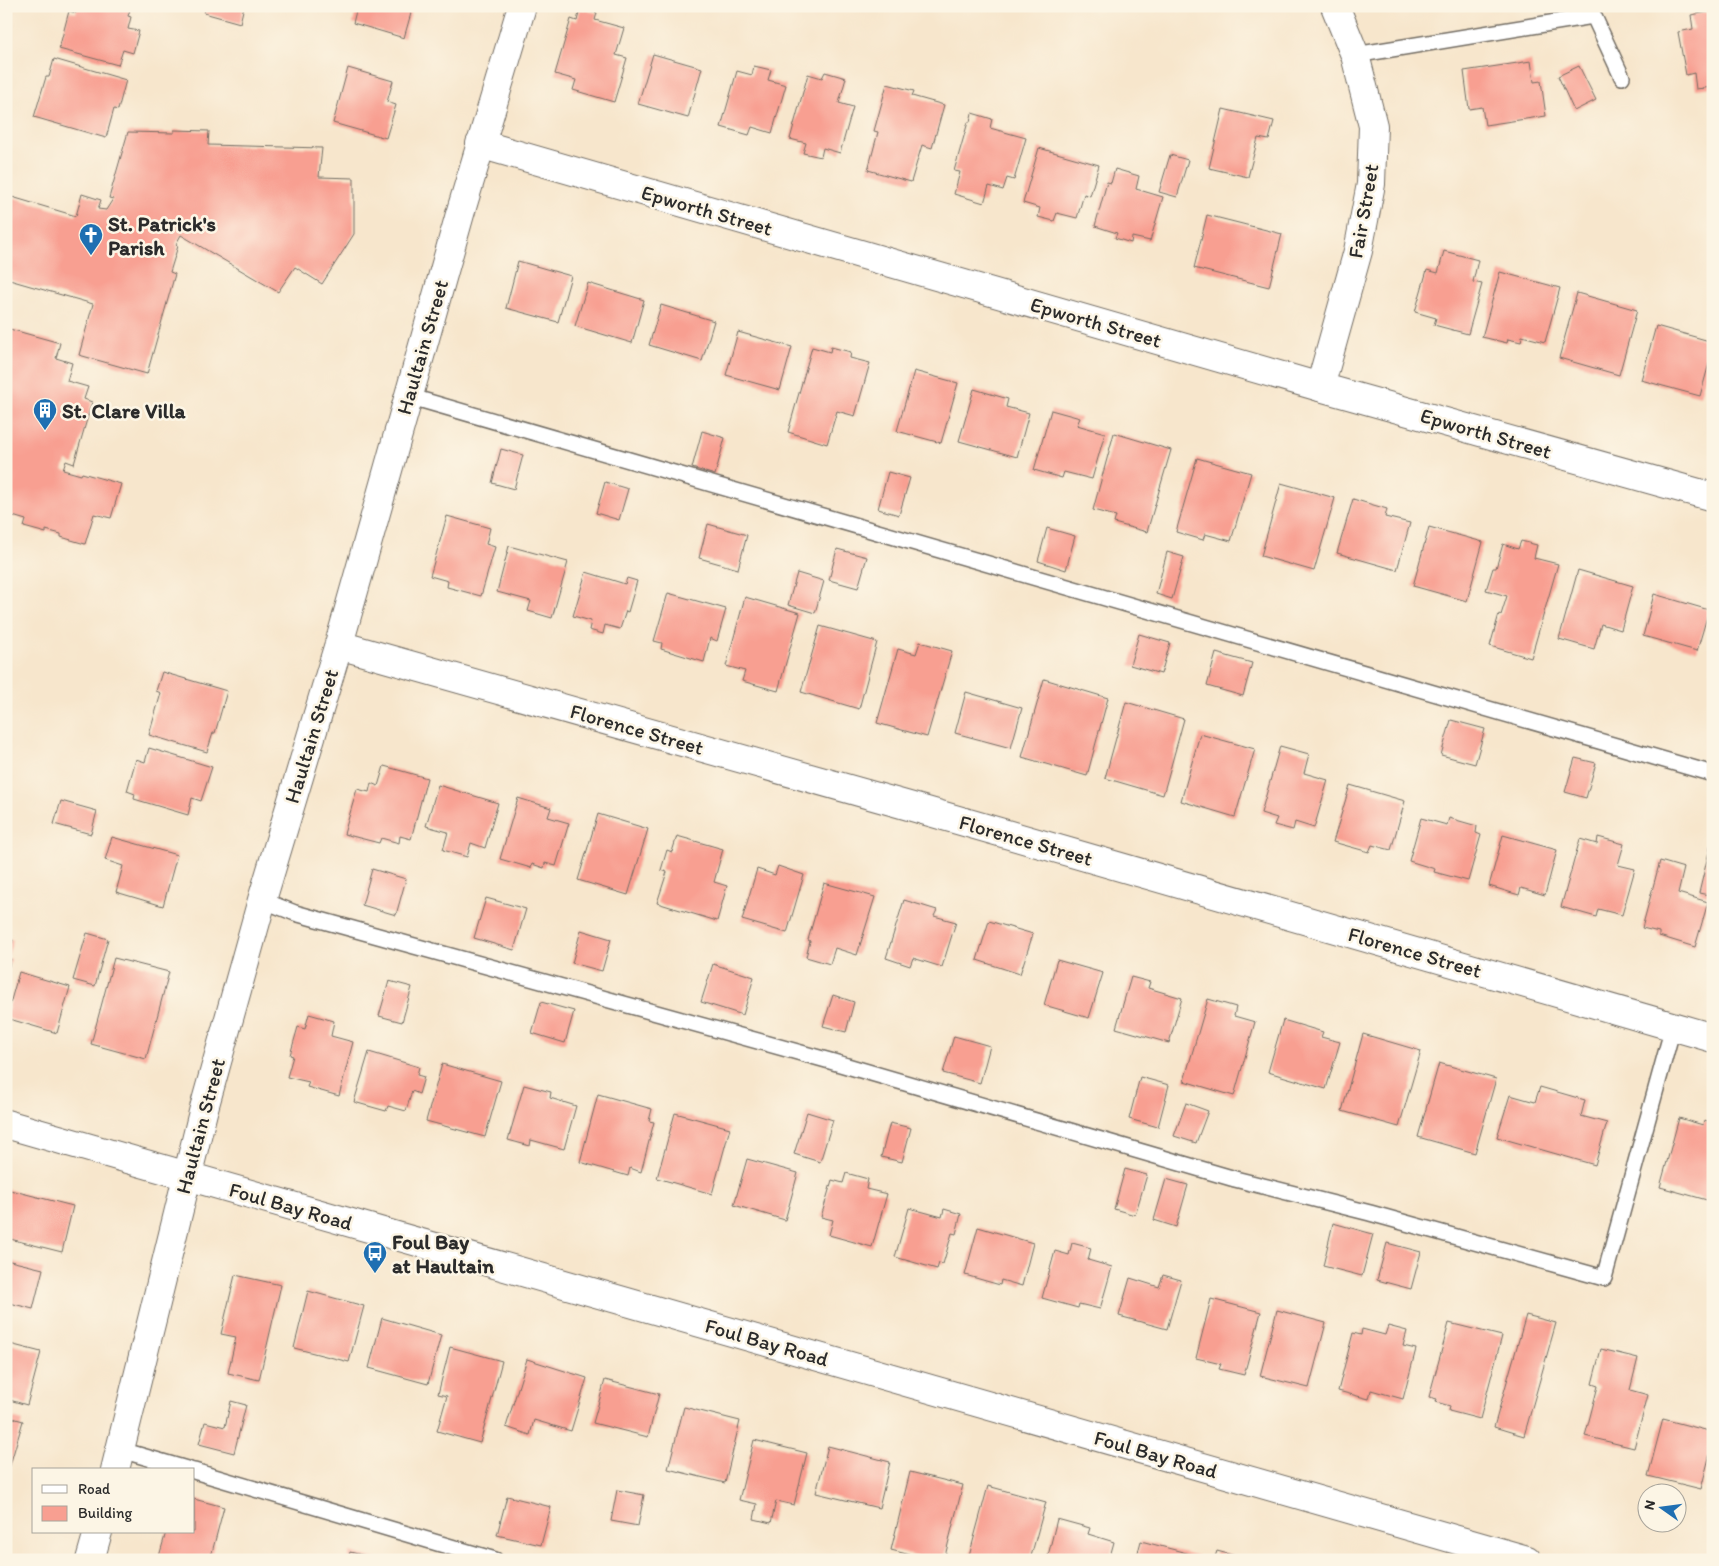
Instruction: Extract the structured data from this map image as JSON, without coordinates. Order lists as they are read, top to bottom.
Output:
{
  "streets": {
    "street": [
      "Epworth Street",
      "Fair Street",
      "Haultain Street",
      "Florence Street",
      "Foul Bay Road"
    ]
  },
  "crossings": [
    ["Epworth Street", "Fair Street"],
    ["Epworth Street", "Haultain Street"],
    ["Haultain Street", "Florence Street"],
    ["Haultain Street", "Foul Bay Road"]
  ],
  "places": {
    "church": ["St. Patrick's Parish"],
    "building": ["St. Clare Villa"],
    "bus stop": ["Foul Bay at Haultain"]
  },
  "legend": ["Road", "Building"],
  "north": "left"
}
